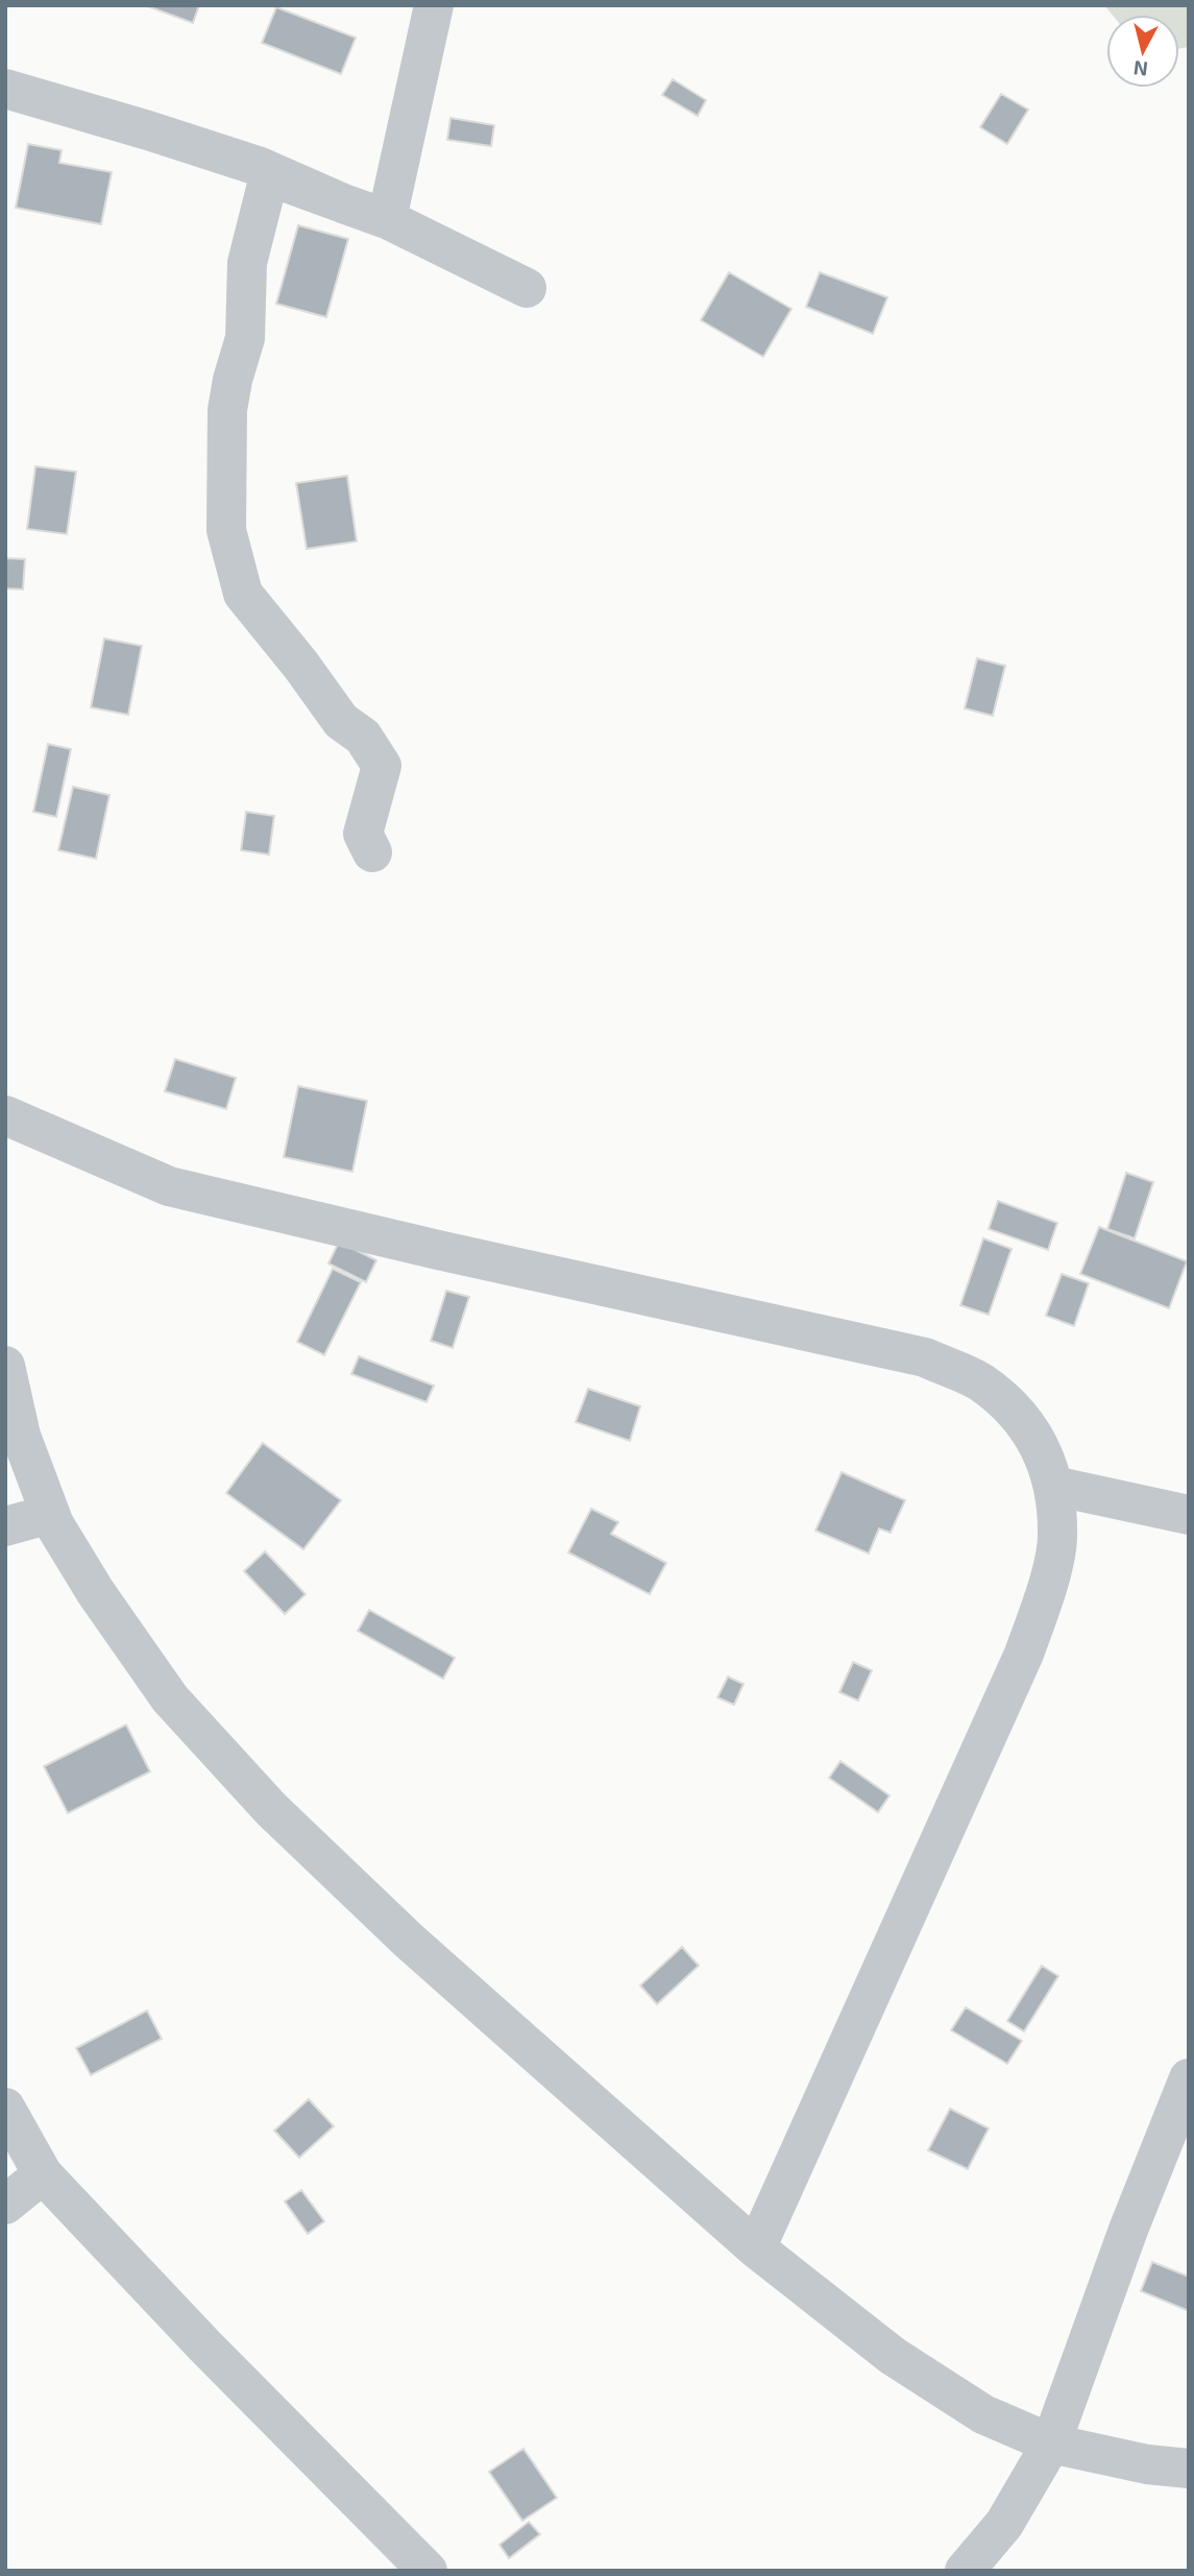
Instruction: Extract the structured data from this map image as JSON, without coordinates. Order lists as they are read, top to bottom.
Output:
{
  "north": "bottom"
}
